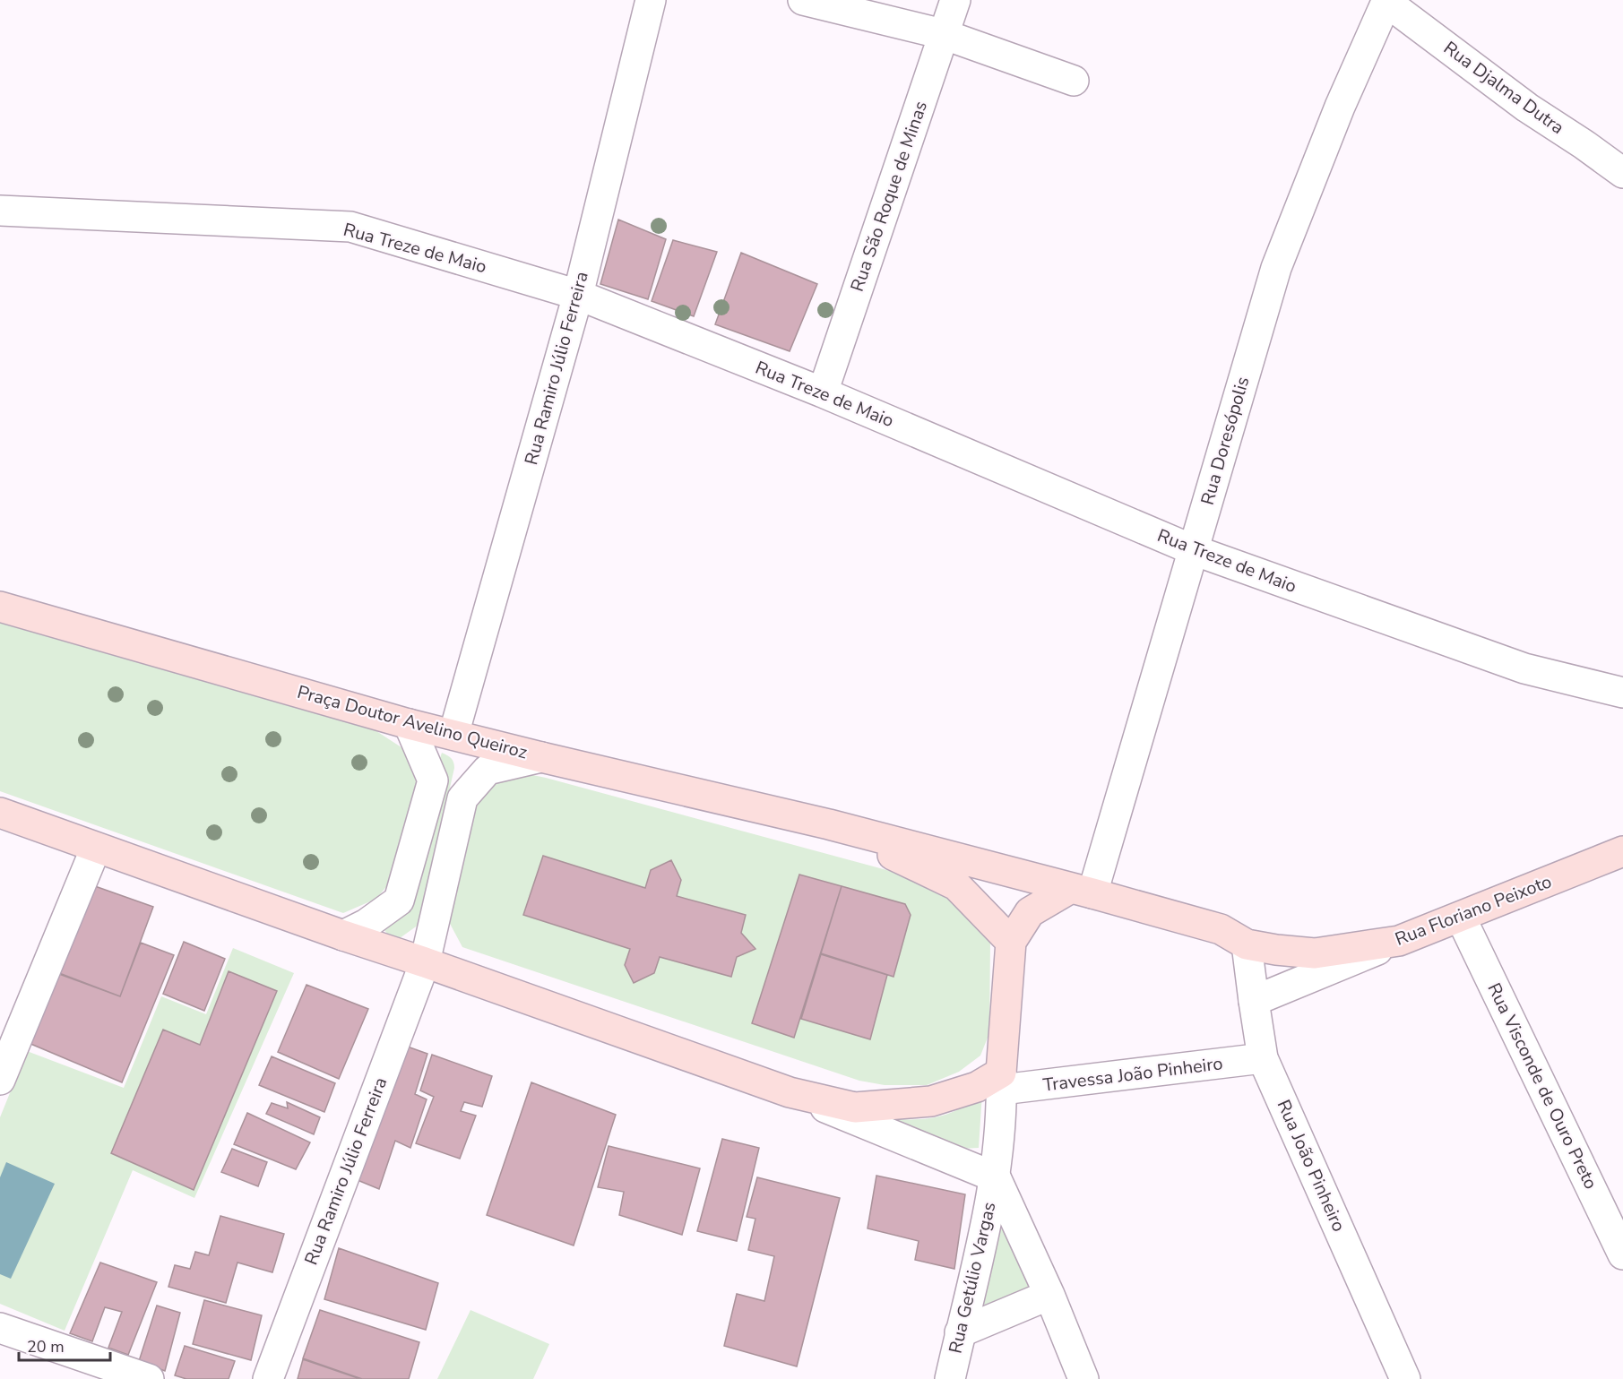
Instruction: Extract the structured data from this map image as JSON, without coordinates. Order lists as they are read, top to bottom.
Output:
{
  "streets": {
    "main road": ["Praça Doutor Avelino Queiroz", "Rua Floriano Peixoto"],
    "street": [
      "Rua Djalma Dutra",
      "Rua São Roque de Minas",
      "Rua Treze de Maio",
      "Rua Ramiro Júlio Ferreira",
      "Rua Doresópolis",
      "Travessa João Pinheiro",
      "Rua Visconde de Ouro Preto",
      "Rua João Pinheiro",
      "Rua Getúlio Vargas"
    ]
  },
  "crossings": [
    ["Rua Djalma Dutra", "Rua Doresópolis"],
    ["Rua São Roque de Minas", "Rua Treze de Maio"],
    ["Rua Treze de Maio", "Rua Ramiro Júlio Ferreira"],
    ["Rua Treze de Maio", "Rua Doresópolis"],
    ["Rua Ramiro Júlio Ferreira", "Praça Doutor Avelino Queiroz"],
    ["Rua Doresópolis", "Praça Doutor Avelino Queiroz"],
    ["Rua Doresópolis", "Rua Floriano Peixoto"],
    ["Praça Doutor Avelino Queiroz", "Rua Floriano Peixoto"],
    ["Rua Floriano Peixoto", "Rua Visconde de Ouro Preto"],
    ["Rua Floriano Peixoto", "Rua João Pinheiro"],
    ["Travessa João Pinheiro", "Rua João Pinheiro"]
  ],
  "scale_bar": "20 m"
}
